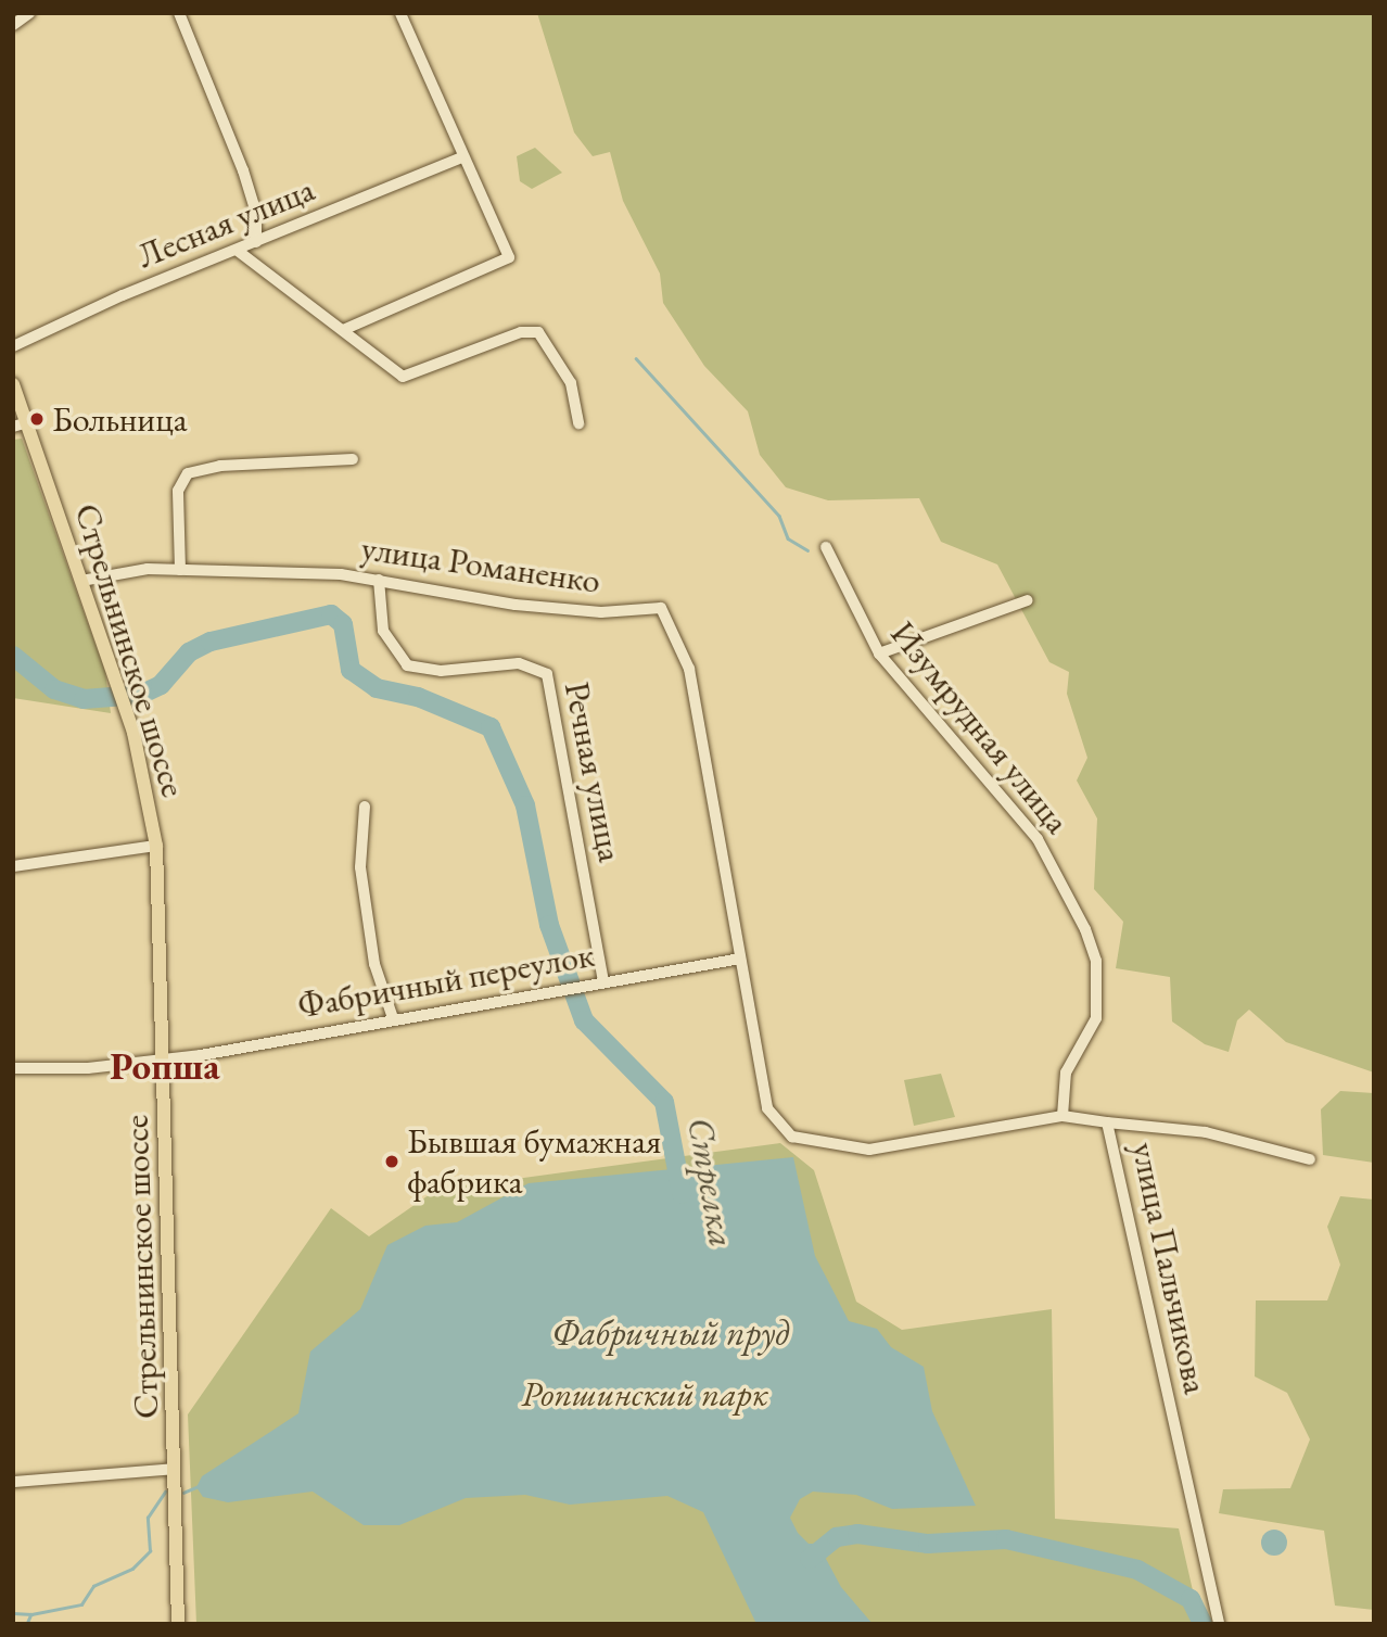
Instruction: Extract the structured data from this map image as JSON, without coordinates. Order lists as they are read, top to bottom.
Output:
{
  "streets": {
    "main road": ["Стрельнинское шоссе"],
    "street": [
      "Лесная улица",
      "улица Романенко",
      "Изумрудная улица",
      "Речная улица",
      "Фабричный переулок",
      "улица Пальчикова"
    ]
  },
  "crossings": [
    ["улица Романенко", "Стрельнинское шоссе"],
    ["улица Романенко", "Речная улица"],
    ["улица Романенко", "Фабричный переулок"],
    ["улица Романенко", "улица Пальчикова"],
    ["Стрельнинское шоссе", "Фабричный переулок"],
    ["Изумрудная улица", "улица Пальчикова"],
    ["Речная улица", "Фабричный переулок"]
  ],
  "districts": ["Ропша"],
  "water": ["Стрелка", "Фабричный пруд"],
  "parks": ["Ропшинский парк"],
  "places": ["Больница", "Бывшая бумажная фабрика"]
}
